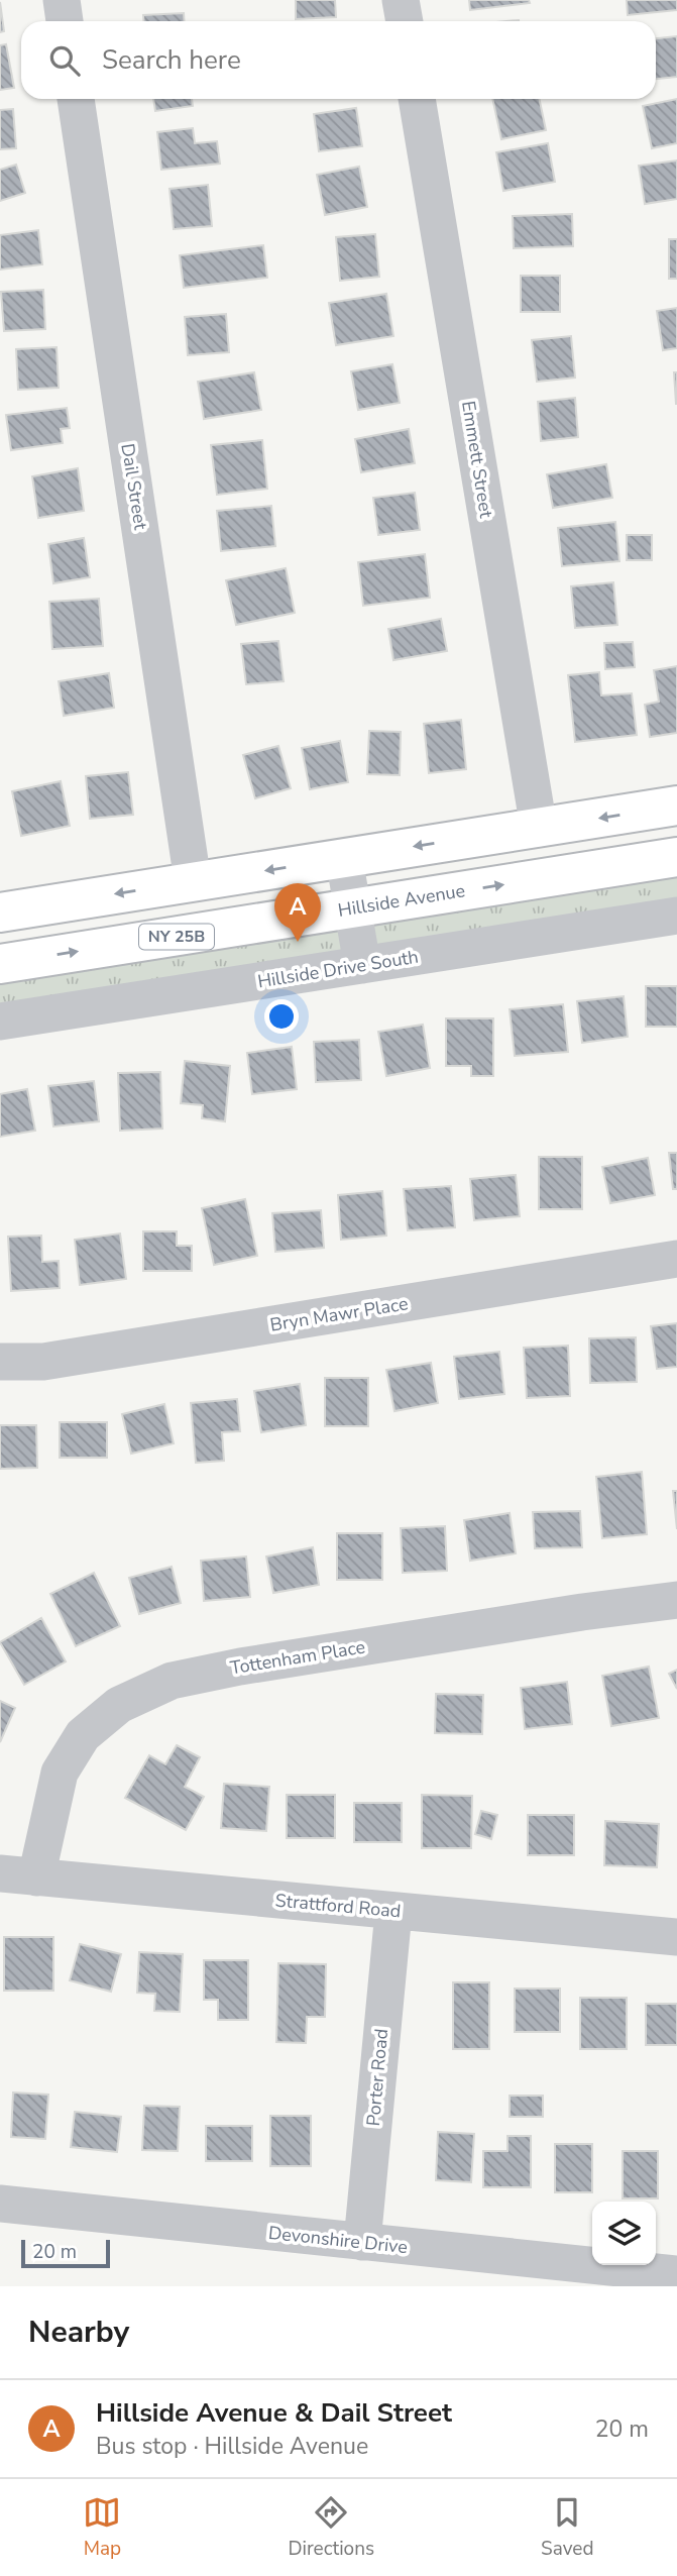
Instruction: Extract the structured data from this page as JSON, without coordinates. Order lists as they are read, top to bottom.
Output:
{
  "streets": {
    "main road": ["Hillside Avenue", "NY 25B"],
    "street": [
      "Emmett Street",
      "Dail Street",
      "Hillside Drive South",
      "Bryn Mawr Place",
      "Tottenham Place",
      "Strattford Road",
      "Porter Road",
      "Devonshire Drive"
    ]
  },
  "crossings": [
    ["Tottenham Place", "Strattford Road"],
    ["Strattford Road", "Porter Road"],
    ["Porter Road", "Devonshire Drive"]
  ],
  "scale_bar": "20 m",
  "page": {
    "search": "Search here",
    "pins": "A",
    "scale": "20 m",
    "heading": "Nearby",
    "list": [
      {
        "mark": "A",
        "name": "Hillside Avenue & Dail Street",
        "note": "Bus stop · Hillside Avenue",
        "value": "20 m"
      }
    ],
    "nav": ["Map", "Directions", "Saved"]
  }
}
